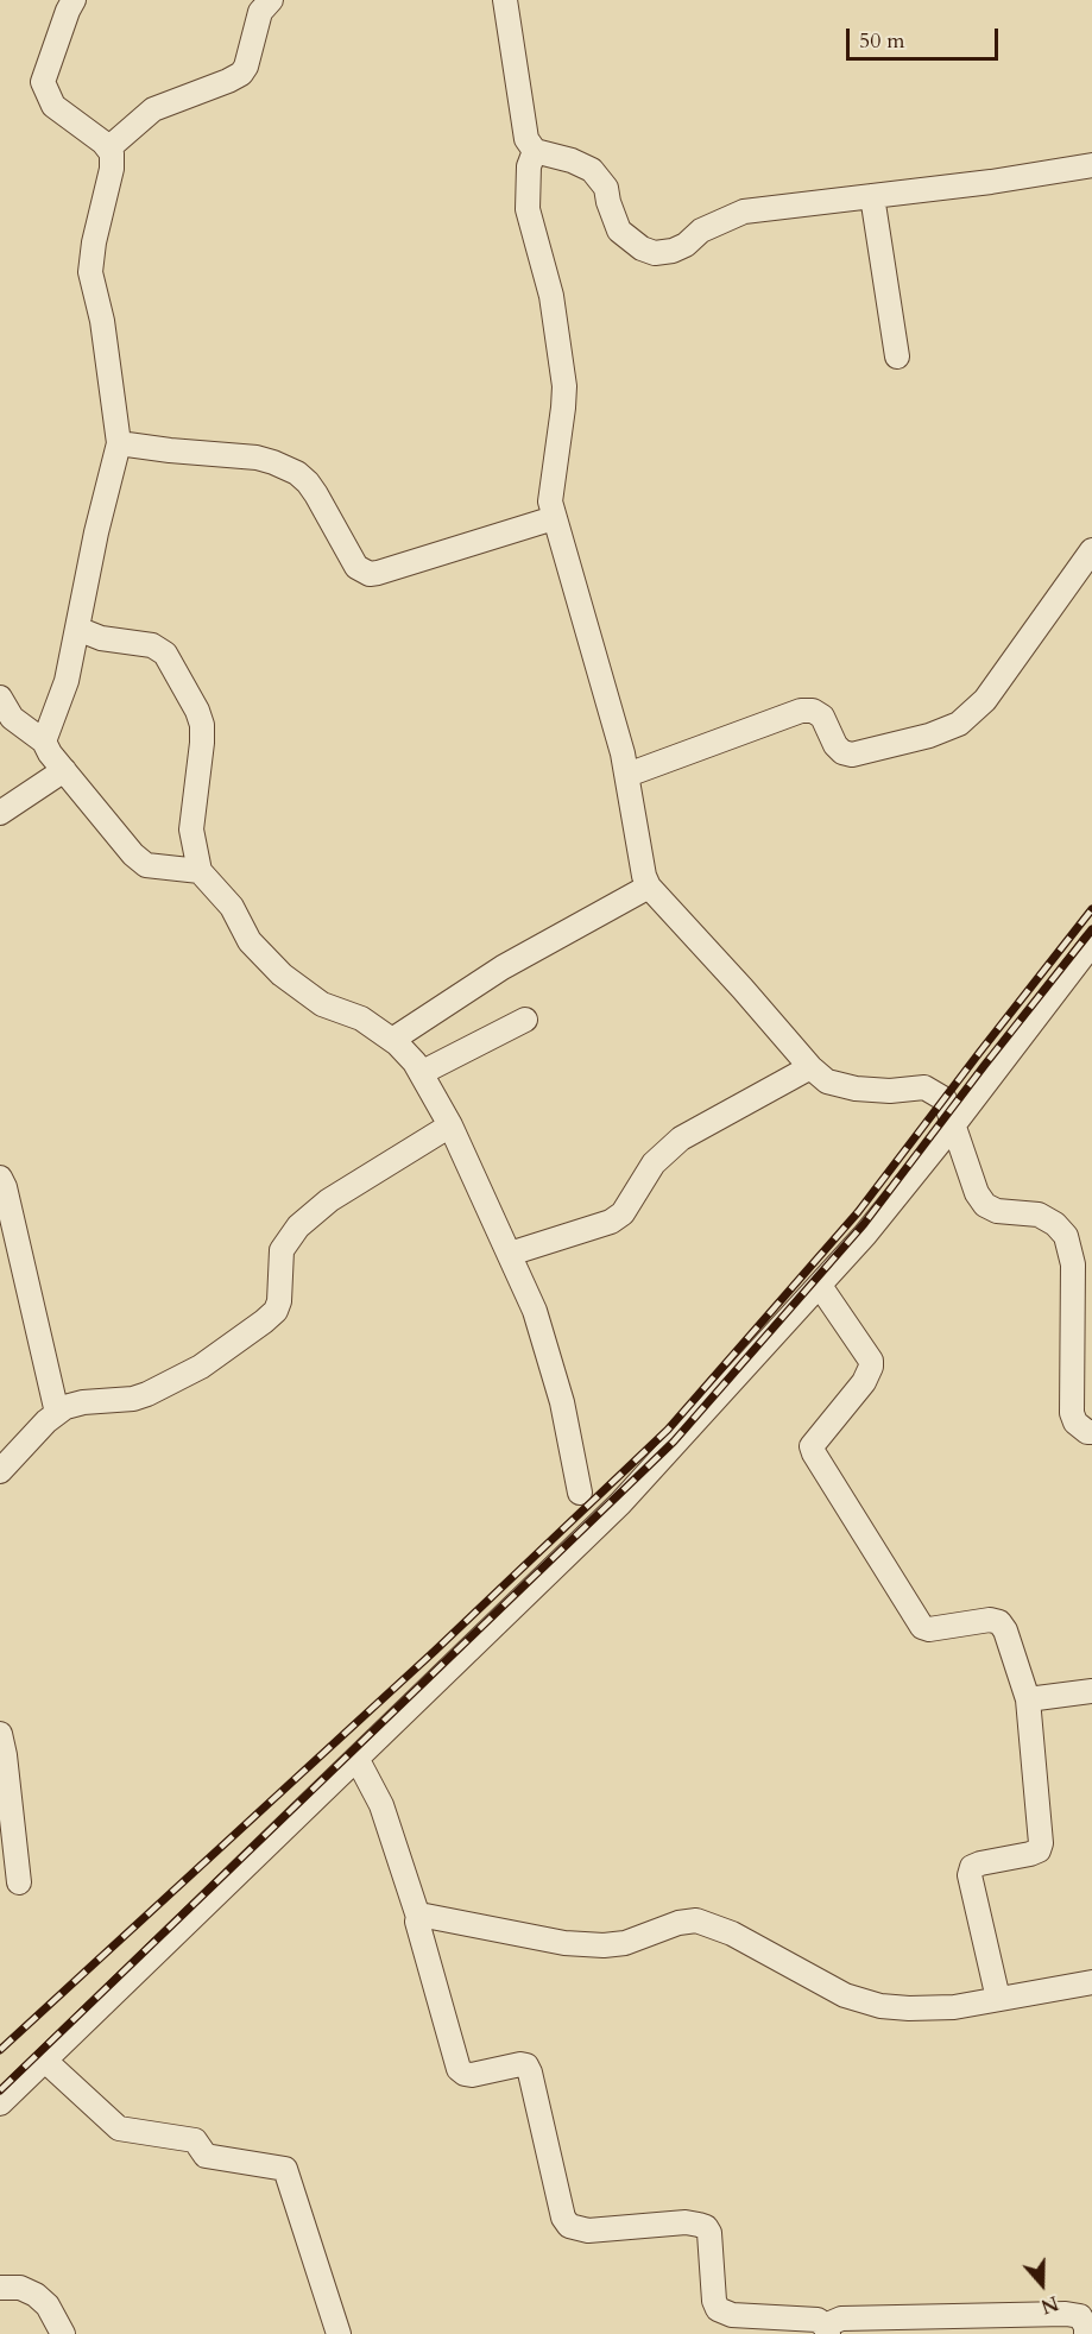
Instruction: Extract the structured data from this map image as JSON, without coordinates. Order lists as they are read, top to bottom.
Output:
{
  "scale_bar": "50 m",
  "north": "bottom"
}
